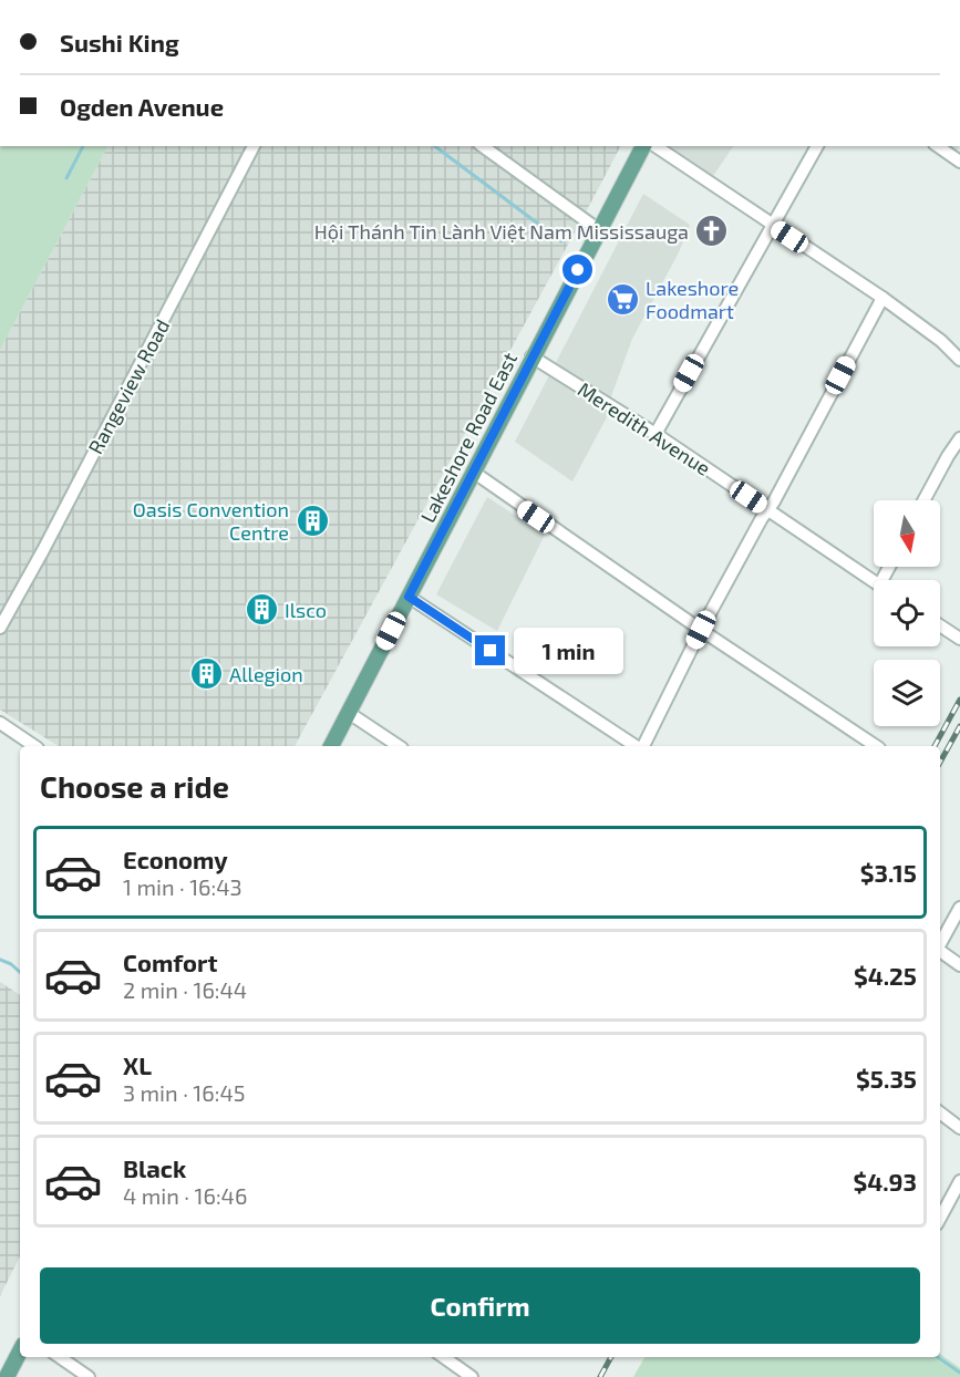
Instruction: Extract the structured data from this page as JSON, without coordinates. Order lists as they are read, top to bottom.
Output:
{
  "streets": {
    "main road": ["Lakeshore Road East"],
    "street": ["Rangeview Road", "Meredith Avenue"]
  },
  "crossings": [
    ["Meredith Avenue", "Lakeshore Road East"]
  ],
  "places": {
    "church": ["Hội Thánh Tin Lành Việt Nam Mississauga"],
    "supermarket": ["Lakeshore Foodmart"],
    "building": ["Oasis Convention Centre", "Ilsco", "Allegion"]
  },
  "north": "bottom",
  "page": {
    "banner": ["Sushi King", "Ogden Avenue"],
    "bubble": "1 min",
    "heading": "Choose a ride",
    "list": [
      {
        "name": "Economy",
        "note": "1 min · 16:43",
        "value": "$3.15"
      },
      {
        "name": "Comfort",
        "note": "2 min · 16:44",
        "value": "$4.25"
      },
      {
        "name": "XL",
        "note": "3 min · 16:45",
        "value": "$5.35"
      },
      {
        "name": "Black",
        "note": "4 min · 16:46",
        "value": "$4.93"
      }
    ],
    "buttons": "Confirm"
  }
}
